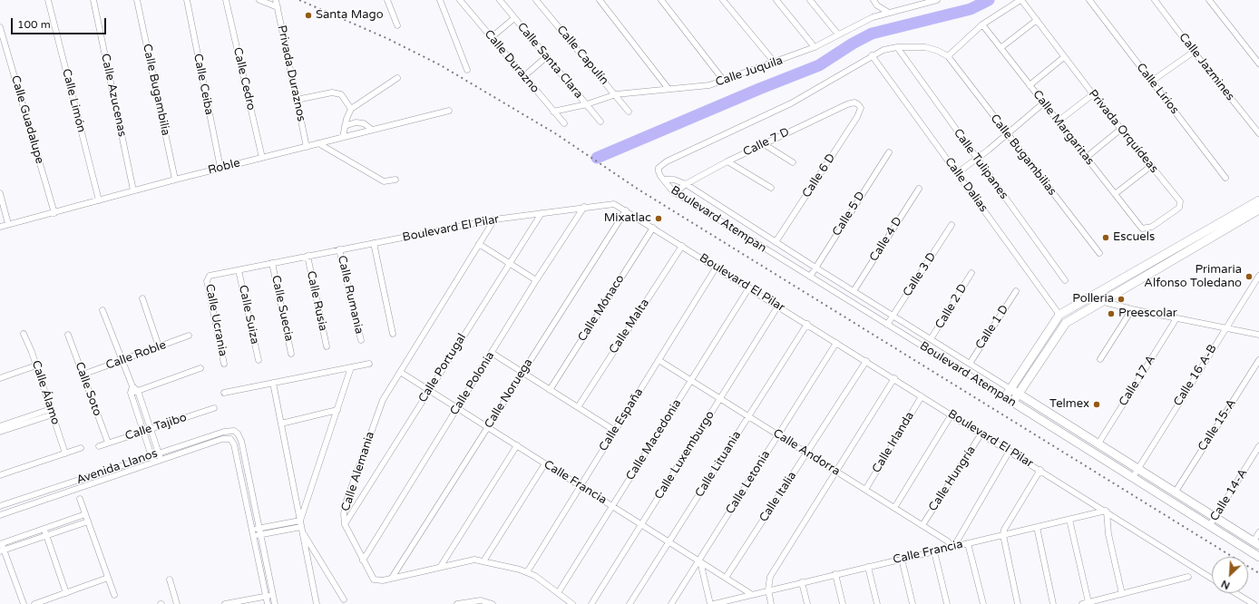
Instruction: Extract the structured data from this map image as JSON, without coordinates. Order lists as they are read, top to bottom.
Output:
{
  "streets": {
    "street": [
      "Calle Capulín",
      "Calle Santa Clara",
      "Calle Durazno",
      "Calle Jazmines",
      "Calle Juquila",
      "Privada Duraznos",
      "Calle Cedro",
      "Calle Ceiba",
      "Calle Lirios",
      "Calle Bugambilia",
      "Calle Azucenas",
      "Calle Limón",
      "Calle Guadalupe",
      "Calle Margaritas",
      "Privada Orquídeas",
      "Calle 7 D",
      "Calle Bugambilias",
      "Calle Tulipanes",
      "Roble",
      "Calle 6 D",
      "Calle Dalias",
      "Calle 5 D",
      "Boulevard Atempan",
      "Boulevard El Pilar",
      "Calle 4 D",
      "Calle 3 D",
      "Calle Rumania",
      "Calle Rusia",
      "Calle 2 D",
      "Calle Suecia",
      "Calle Mónaco",
      "Calle Suiza",
      "Calle Ucrania",
      "Calle Malta",
      "Calle 1 D",
      "Calle Roble",
      "Calle Portugal",
      "Calle 16 A-B",
      "Calle 17 A",
      "Calle Polonia",
      "Calle Soto",
      "Calle Álamo",
      "Calle Noruega",
      "Calle España",
      "Calle 15-A",
      "Calle Tajibo",
      "Calle Macedonia",
      "Calle Irlanda",
      "Calle Andorra",
      "Calle Luxemburgo",
      "Calle Lituania",
      "Avenida Llanos",
      "Calle Alemania",
      "Calle Hungría",
      "Calle Francia",
      "Calle Letonia",
      "Calle 14-A",
      "Calle Italia"
    ]
  },
  "crossings": [
    ["Calle Capulín", "Calle Juquila"],
    ["Calle Santa Clara", "Calle Juquila"],
    ["Calle Durazno", "Calle Juquila"],
    ["Privada Duraznos", "Roble"],
    ["Calle Cedro", "Roble"],
    ["Calle Ceiba", "Roble"],
    ["Calle Bugambilia", "Roble"],
    ["Calle Azucenas", "Roble"],
    ["Calle Limón", "Roble"],
    ["Calle Guadalupe", "Roble"],
    ["Calle Margaritas", "Privada Orquídeas"],
    ["Calle 7 D", "Calle 6 D"],
    ["Calle 7 D", "Boulevard Atempan"],
    ["Calle 6 D", "Boulevard Atempan"],
    ["Calle 5 D", "Boulevard Atempan"],
    ["Boulevard Atempan", "Calle 4 D"],
    ["Boulevard Atempan", "Calle 3 D"],
    ["Boulevard Atempan", "Calle 2 D"],
    ["Boulevard Atempan", "Calle 1 D"],
    ["Boulevard Atempan", "Calle 16 A-B"],
    ["Boulevard Atempan", "Calle 17 A"],
    ["Boulevard Atempan", "Calle 15-A"],
    ["Boulevard Atempan", "Calle 14-A"],
    ["Boulevard El Pilar", "Calle Rumania"],
    ["Boulevard El Pilar", "Calle Rusia"],
    ["Boulevard El Pilar", "Calle Suecia"],
    ["Boulevard El Pilar", "Calle Mónaco"],
    ["Boulevard El Pilar", "Calle Suiza"],
    ["Boulevard El Pilar", "Calle Ucrania"],
    ["Boulevard El Pilar", "Calle Malta"],
    ["Boulevard El Pilar", "Calle Portugal"],
    ["Boulevard El Pilar", "Calle Polonia"],
    ["Boulevard El Pilar", "Calle Noruega"],
    ["Boulevard El Pilar", "Calle España"],
    ["Boulevard El Pilar", "Calle Macedonia"],
    ["Boulevard El Pilar", "Calle Irlanda"],
    ["Boulevard El Pilar", "Calle Luxemburgo"],
    ["Boulevard El Pilar", "Calle Lituania"],
    ["Boulevard El Pilar", "Calle Alemania"],
    ["Boulevard El Pilar", "Calle Hungría"],
    ["Boulevard El Pilar", "Calle Francia"],
    ["Boulevard El Pilar", "Calle Letonia"],
    ["Boulevard El Pilar", "Calle Italia"],
    ["Calle Roble", "Calle Soto"],
    ["Calle Portugal", "Calle Alemania"],
    ["Calle Portugal", "Calle Francia"],
    ["Calle Polonia", "Calle Alemania"],
    ["Calle Polonia", "Calle Francia"],
    ["Calle Soto", "Calle Tajibo"],
    ["Calle Noruega", "Calle Alemania"],
    ["Calle Noruega", "Calle Francia"],
    ["Calle España", "Calle Andorra"],
    ["Calle España", "Calle Alemania"],
    ["Calle España", "Calle Francia"],
    ["Calle Macedonia", "Calle Andorra"],
    ["Calle Macedonia", "Calle Alemania"],
    ["Calle Macedonia", "Calle Francia"],
    ["Calle Irlanda", "Calle Andorra"],
    ["Calle Andorra", "Calle Luxemburgo"],
    ["Calle Andorra", "Calle Lituania"],
    ["Calle Andorra", "Calle Hungría"],
    ["Calle Andorra", "Calle Francia"],
    ["Calle Andorra", "Calle Letonia"],
    ["Calle Andorra", "Calle Italia"],
    ["Calle Luxemburgo", "Calle Francia"],
    ["Calle Lituania", "Calle Francia"],
    ["Calle Alemania", "Calle Francia"],
    ["Calle Francia", "Calle Letonia"],
    ["Calle Francia", "Calle Italia"]
  ],
  "places": [
    "Santa Mago",
    "Mixatlac",
    "Escuels",
    "Primaria Alfonso Toledano",
    "Polleria",
    "Preescolar",
    "Telmex"
  ],
  "scale_bar": "100 m",
  "north": "bottom left"
}
